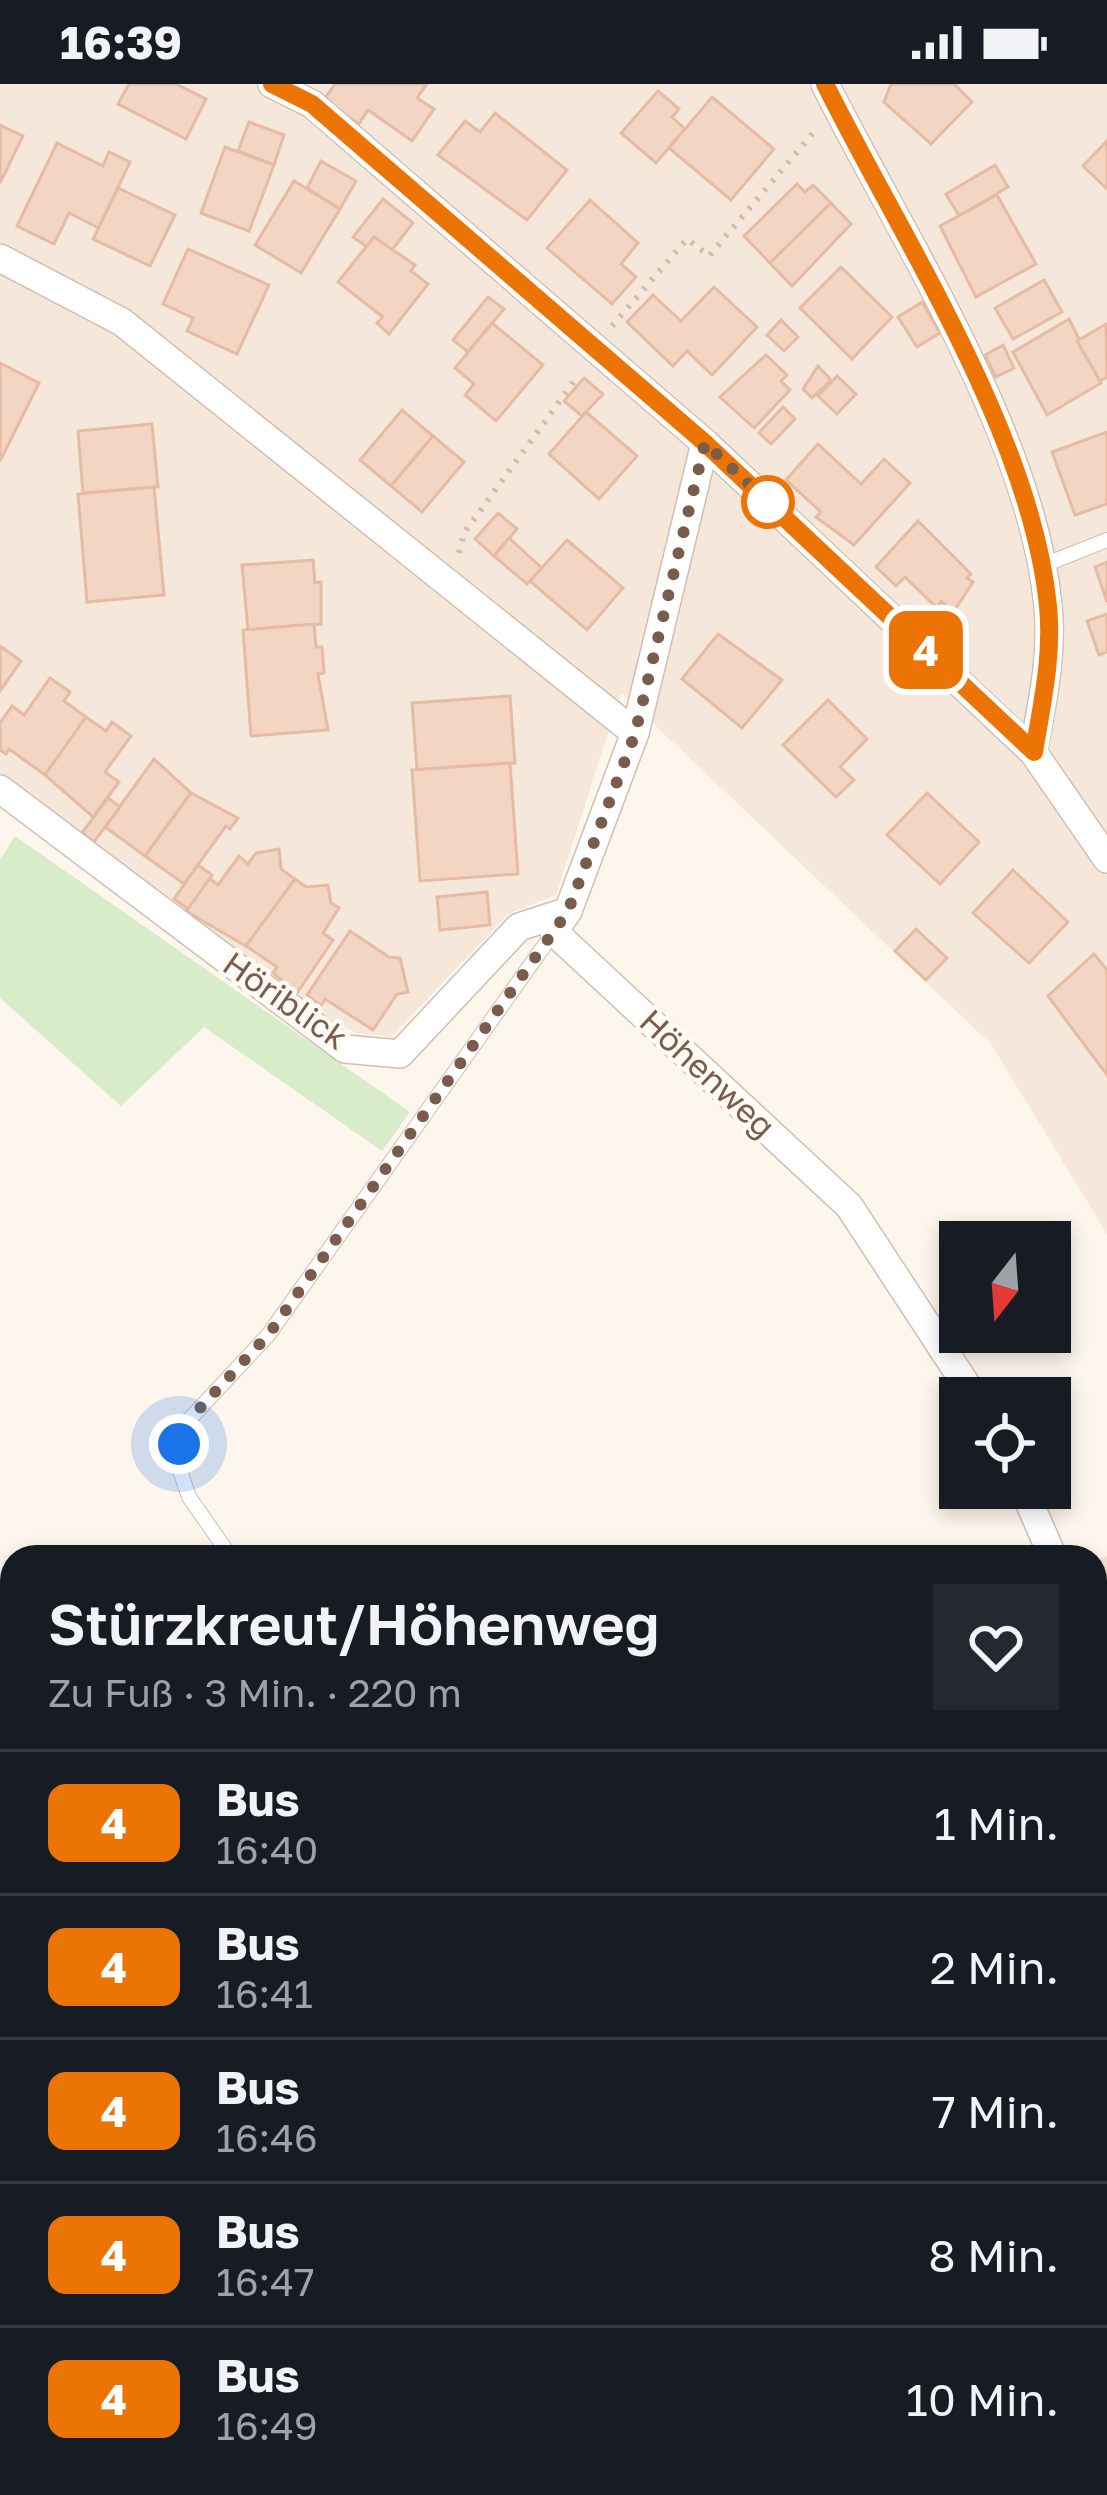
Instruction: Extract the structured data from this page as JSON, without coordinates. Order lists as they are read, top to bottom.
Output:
{
  "streets": {
    "street": ["Höriblick", "Höhenweg"]
  },
  "crossings": [
    ["Höriblick", "Höhenweg"]
  ],
  "lines": ["bus line 4"],
  "north": "bottom",
  "page": {
    "status": "16:39",
    "on_map": "4",
    "heading": ["Stürzkreut/Höhenweg", "Zu Fuß · 3 Min. · 220 m"],
    "list": [
      {
        "mark": "4",
        "name": "Bus",
        "note": "16:40",
        "value": "1 Min."
      },
      {
        "mark": "4",
        "name": "Bus",
        "note": "16:41",
        "value": "2 Min."
      },
      {
        "mark": "4",
        "name": "Bus",
        "note": "16:46",
        "value": "7 Min."
      },
      {
        "mark": "4",
        "name": "Bus",
        "note": "16:47",
        "value": "8 Min."
      },
      {
        "mark": "4",
        "name": "Bus",
        "note": "16:49",
        "value": "10 Min."
      }
    ]
  }
}
